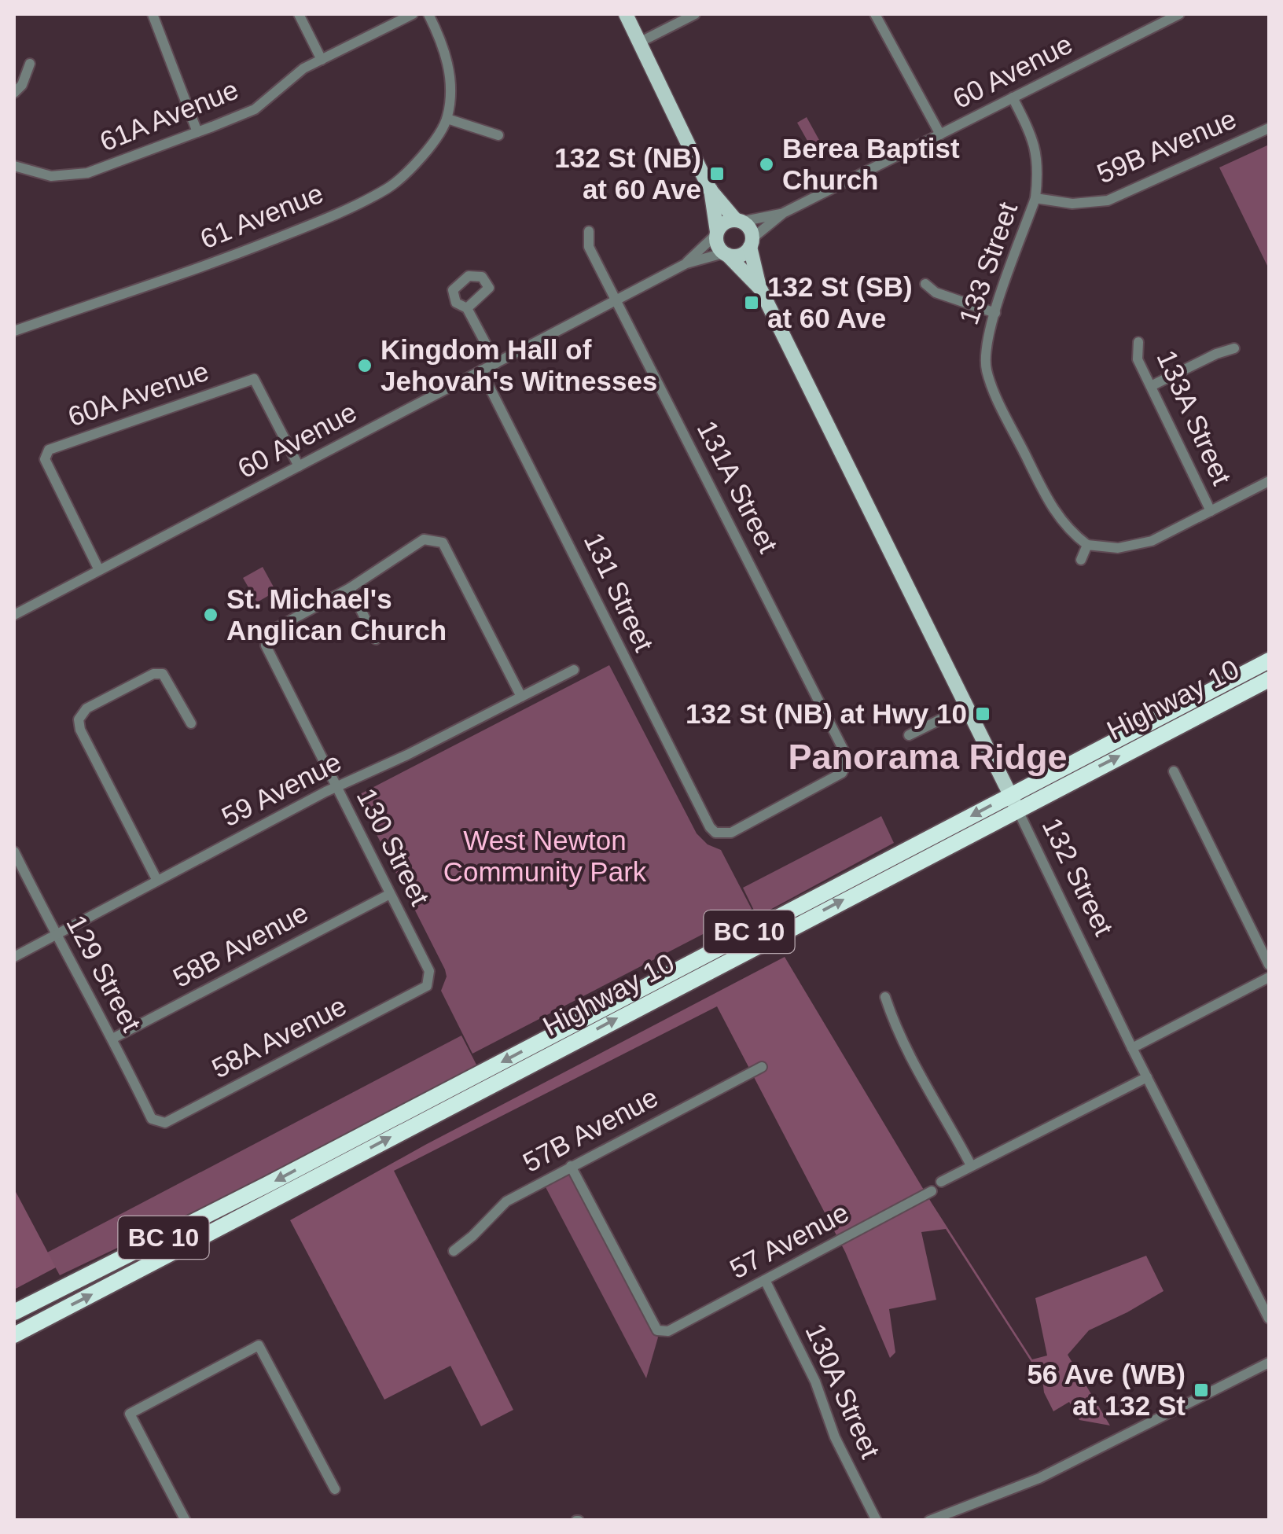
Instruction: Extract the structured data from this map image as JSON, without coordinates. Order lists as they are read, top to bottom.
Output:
{
  "streets": {
    "highway": ["Highway 10", "BC 10"],
    "main road": ["132 Street"],
    "street": [
      "60 Avenue",
      "61A Avenue",
      "59B Avenue",
      "61 Avenue",
      "133 Street",
      "60A Avenue",
      "133A Street",
      "131A Street",
      "131 Street",
      "59 Avenue",
      "130 Street",
      "58B Avenue",
      "129 Street",
      "58A Avenue",
      "57B Avenue",
      "57 Avenue",
      "130A Street"
    ]
  },
  "crossings": [
    ["60 Avenue", "133 Street"],
    ["60 Avenue", "60A Avenue"],
    ["60 Avenue", "131A Street"],
    ["60 Avenue", "131 Street"],
    ["60 Avenue", "132 Street"],
    ["59B Avenue", "133 Street"],
    ["131A Street", "131 Street"],
    ["Highway 10", "132 Street"],
    ["59 Avenue", "130 Street"],
    ["59 Avenue", "129 Street"],
    ["130 Street", "58B Avenue"],
    ["130 Street", "58A Avenue"],
    ["58B Avenue", "129 Street"],
    ["129 Street", "58A Avenue"],
    ["57B Avenue", "57 Avenue"],
    ["57 Avenue", "130A Street"]
  ],
  "districts": ["Panorama Ridge"],
  "parks": ["West Newton Community Park"],
  "places": {
    "other": ["Berea Baptist Church", "Kingdom Hall of Jehovah's Witnesses", "St. Michael's Anglican Church"],
    "transit": [
      "132 St (NB) at 60 Ave",
      "132 St (SB) at 60 Ave",
      "132 St (NB) at Hwy 10",
      "56 Ave (WB) at 132 St"
    ]
  }
}
